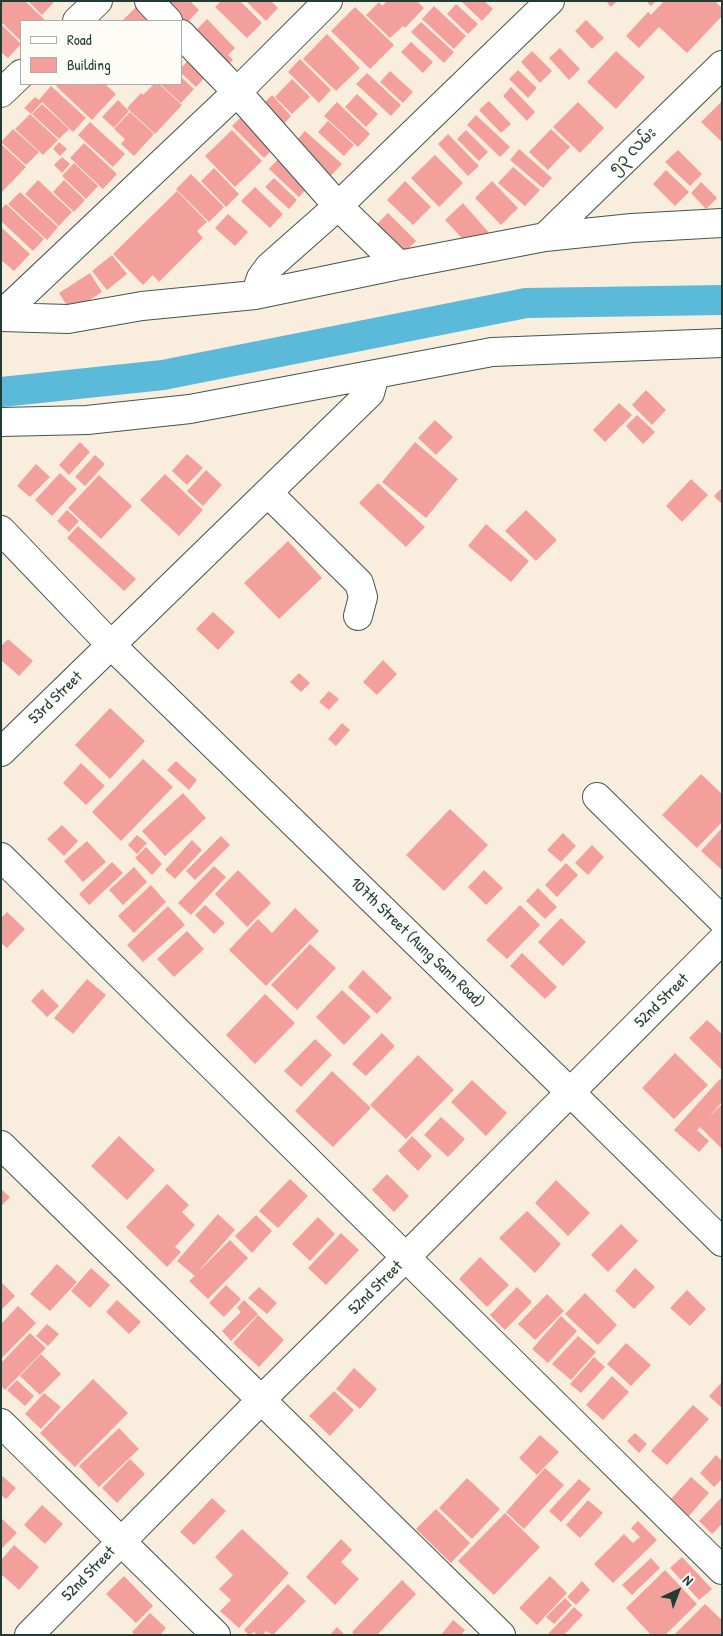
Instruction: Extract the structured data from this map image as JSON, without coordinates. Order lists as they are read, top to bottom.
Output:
{
  "streets": {
    "street": [
      "၅၃ လမ်း",
      "53rd Street",
      "107th Street (Aung Sann Road)",
      "52nd Street"
    ]
  },
  "crossings": [
    ["53rd Street", "107th Street (Aung Sann Road)"],
    ["107th Street (Aung Sann Road)", "52nd Street"]
  ],
  "legend": ["Road", "Building"],
  "north": "top right"
}
